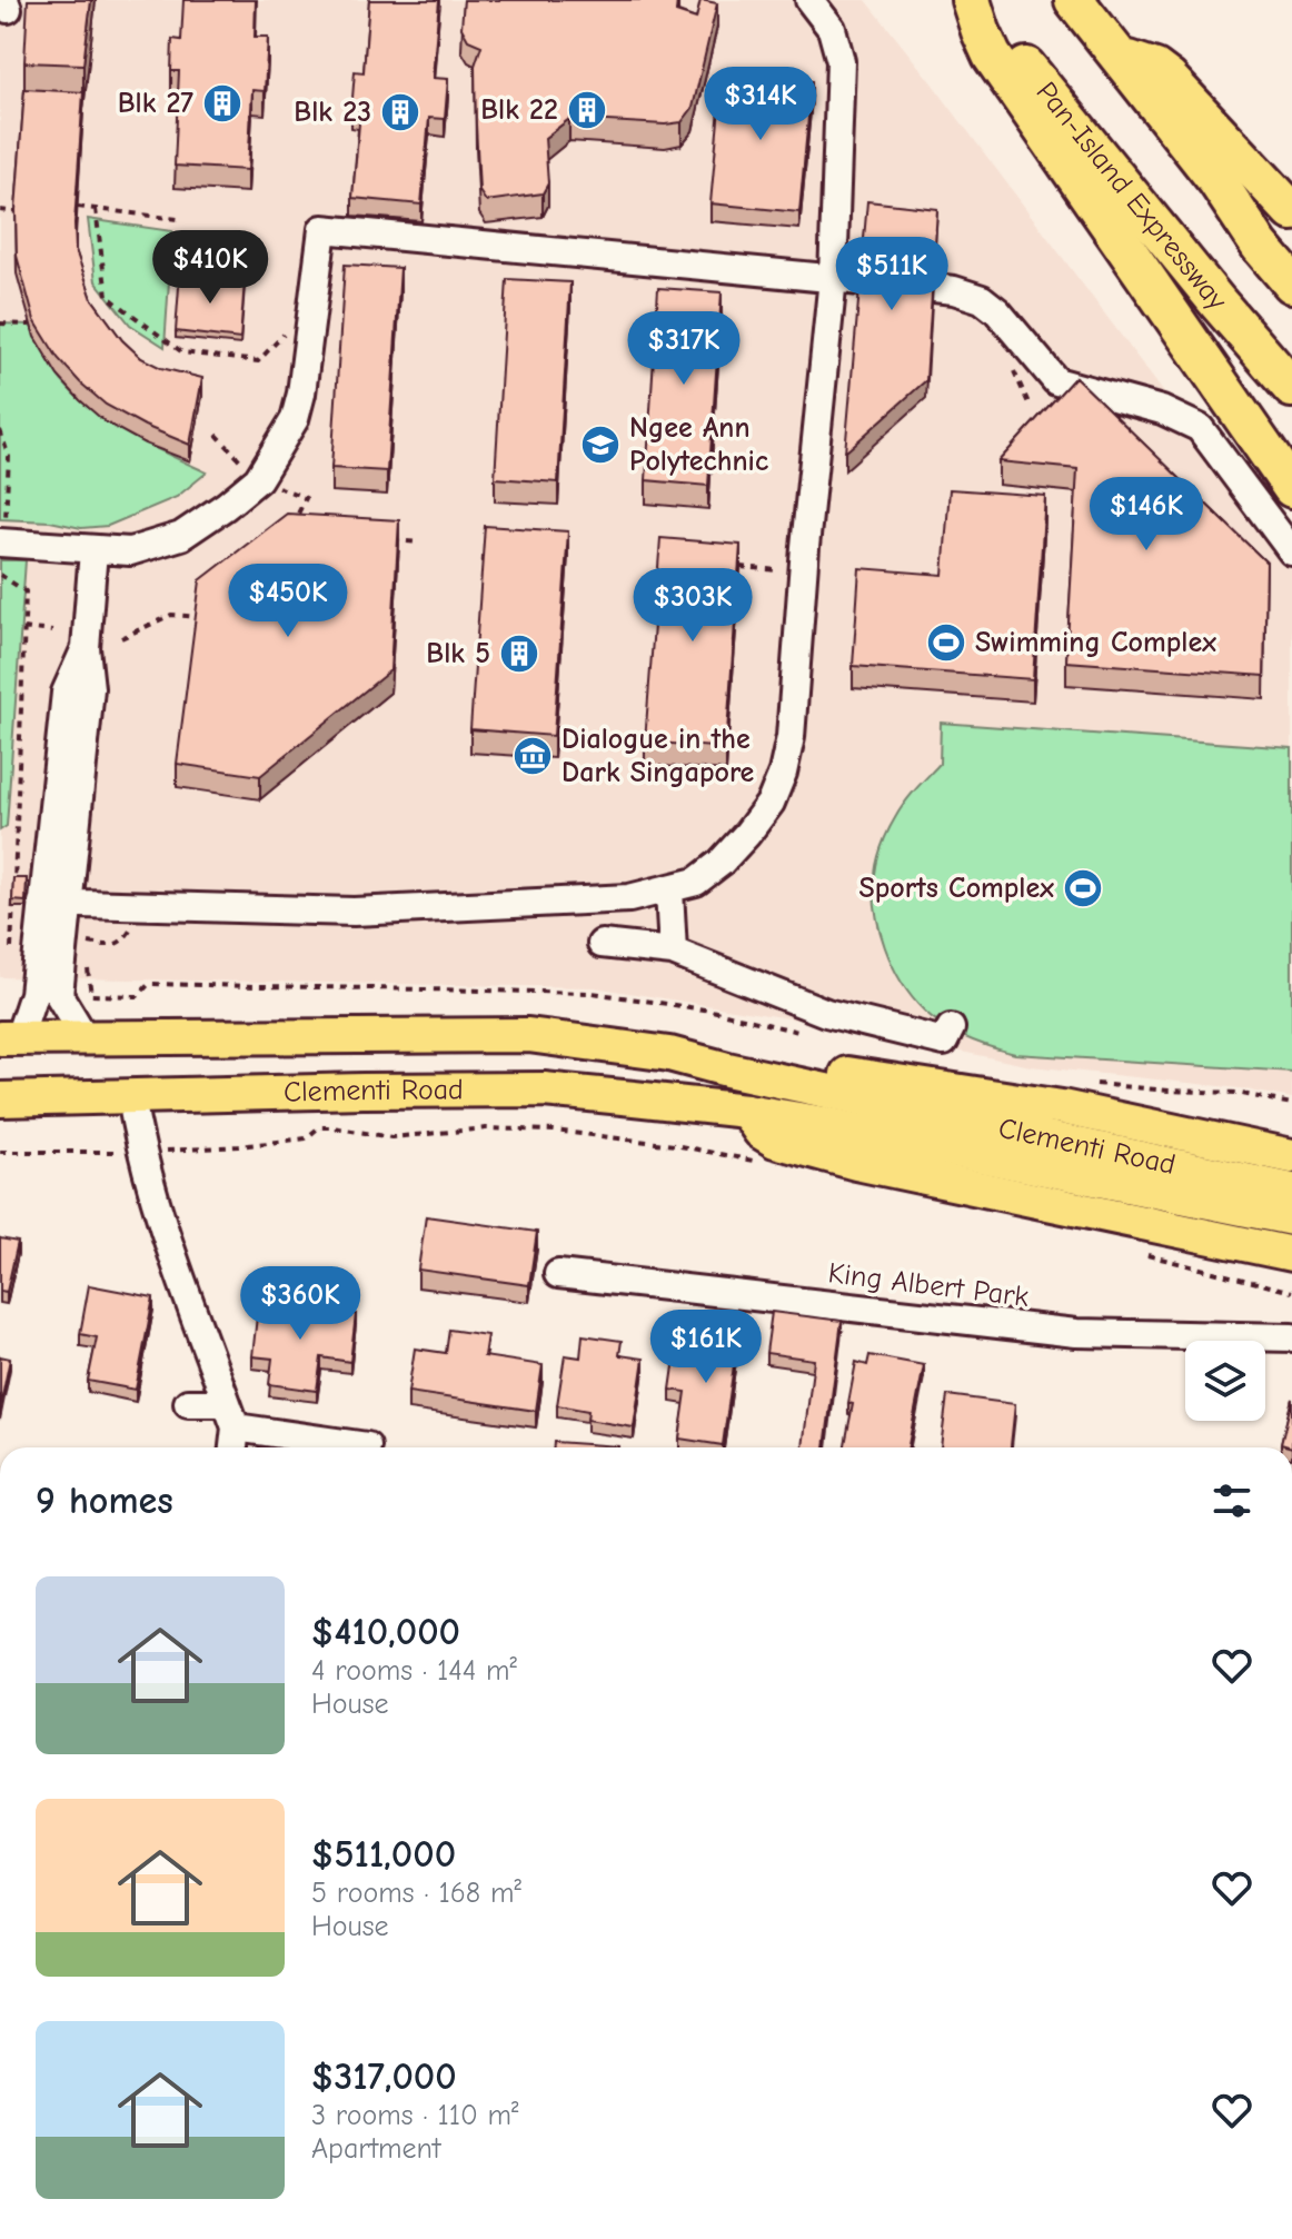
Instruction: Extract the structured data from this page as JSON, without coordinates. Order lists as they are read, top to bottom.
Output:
{
  "streets": {
    "highway": ["Pan-Island Expressway"],
    "main road": ["Clementi Road"],
    "street": ["King Albert Park"]
  },
  "places": {
    "building": [
      "Blk 27",
      "Blk 22",
      "Blk 23",
      "Blk 5"
    ],
    "school or university": ["Ngee Ann Polytechnic"],
    "sports": ["Swimming Complex", "Sports Complex"],
    "museum": ["Dialogue in the Dark Singapore"]
  },
  "page": {
    "price": [
      "$314K",
      "$410K",
      "$511K",
      "$317K",
      "$146K",
      "$450K",
      "$303K",
      "$360K",
      "$161K"
    ],
    "heading": "9 homes",
    "list": [
      {
        "name": "$410,000",
        "note": "4 rooms · 144 m² · House"
      },
      {
        "name": "$511,000",
        "note": "5 rooms · 168 m² · House"
      },
      {
        "name": "$317,000",
        "note": "3 rooms · 110 m² · Apartment"
      }
    ]
  }
}
